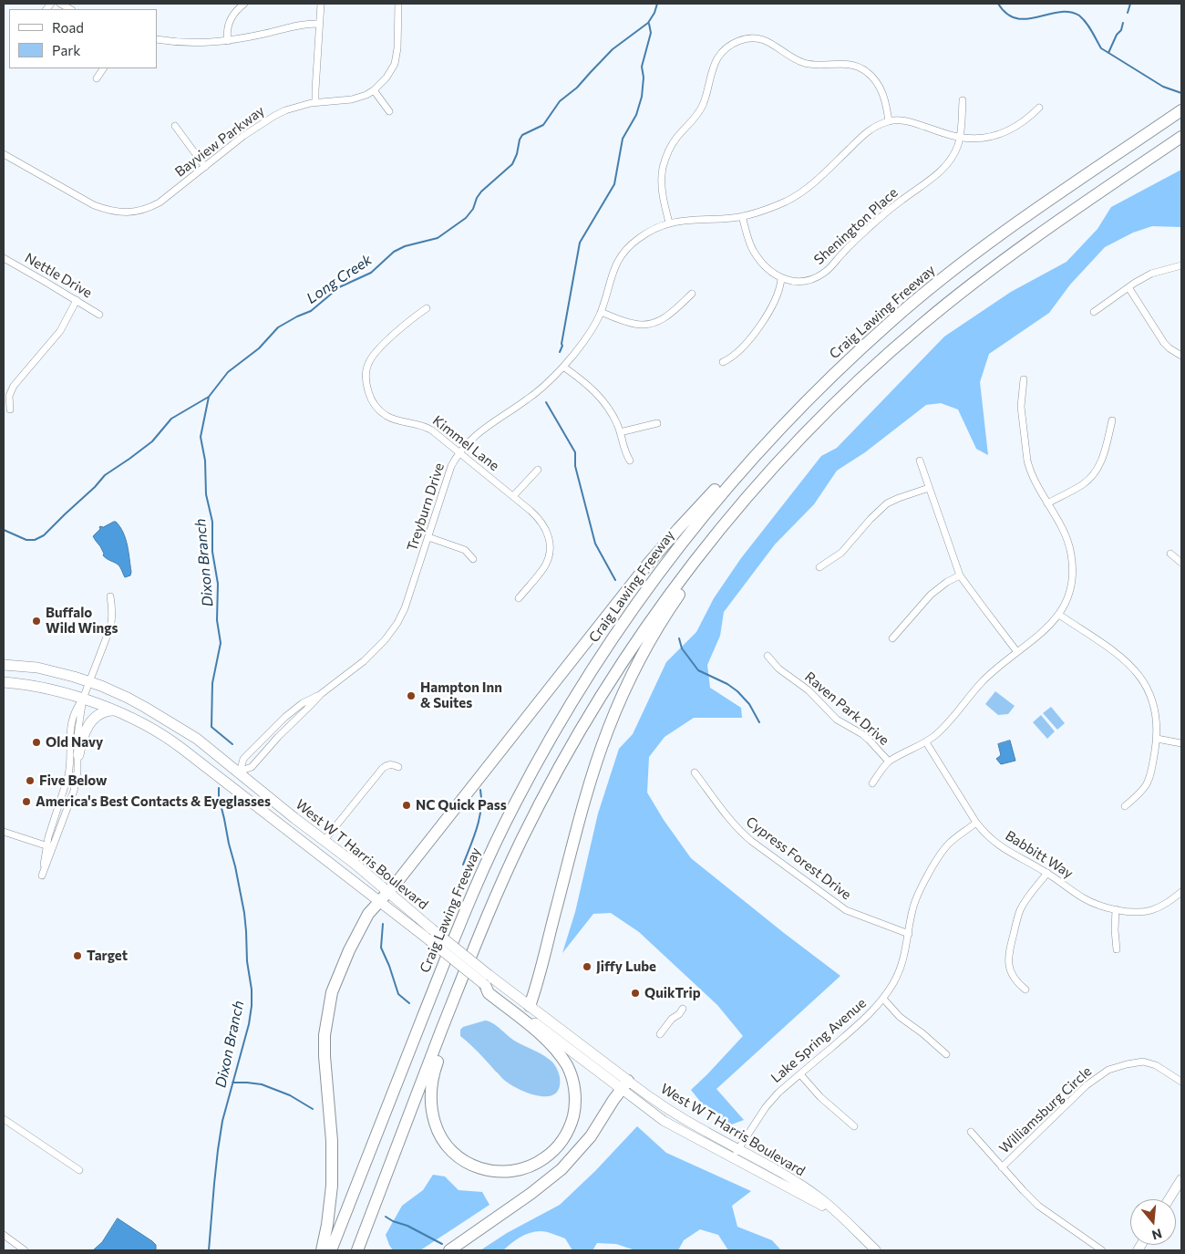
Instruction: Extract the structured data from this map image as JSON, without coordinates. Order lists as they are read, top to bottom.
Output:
{
  "streets": {
    "highway": ["Craig Lawing Freeway"],
    "main road": ["West W T Harris Boulevard"],
    "street": [
      "Bayview Parkway",
      "Shenington Place",
      "Nettle Drive",
      "Kimmel Lane",
      "Treyburn Drive",
      "Raven Park Drive",
      "Babbitt Way",
      "Cypress Forest Drive",
      "Lake Spring Avenue",
      "Williamsburg Circle"
    ]
  },
  "crossings": [
    ["Shenington Place", "Treyburn Drive"],
    ["Kimmel Lane", "Treyburn Drive"],
    ["Treyburn Drive", "West W T Harris Boulevard"],
    ["West W T Harris Boulevard", "Lake Spring Avenue"],
    ["Babbitt Way", "Lake Spring Avenue"],
    ["Cypress Forest Drive", "Lake Spring Avenue"]
  ],
  "water": ["Long Creek", "Dixon Branch"],
  "places": [
    "Buffalo Wild Wings",
    "Hampton Inn & Suites",
    "Old Navy",
    "Five Below",
    "America's Best Contacts & Eyeglasses",
    "NC Quick Pass",
    "Target",
    "Jiffy Lube",
    "QuikTrip"
  ],
  "legend": ["Road", "Park"],
  "north": "bottom"
}
